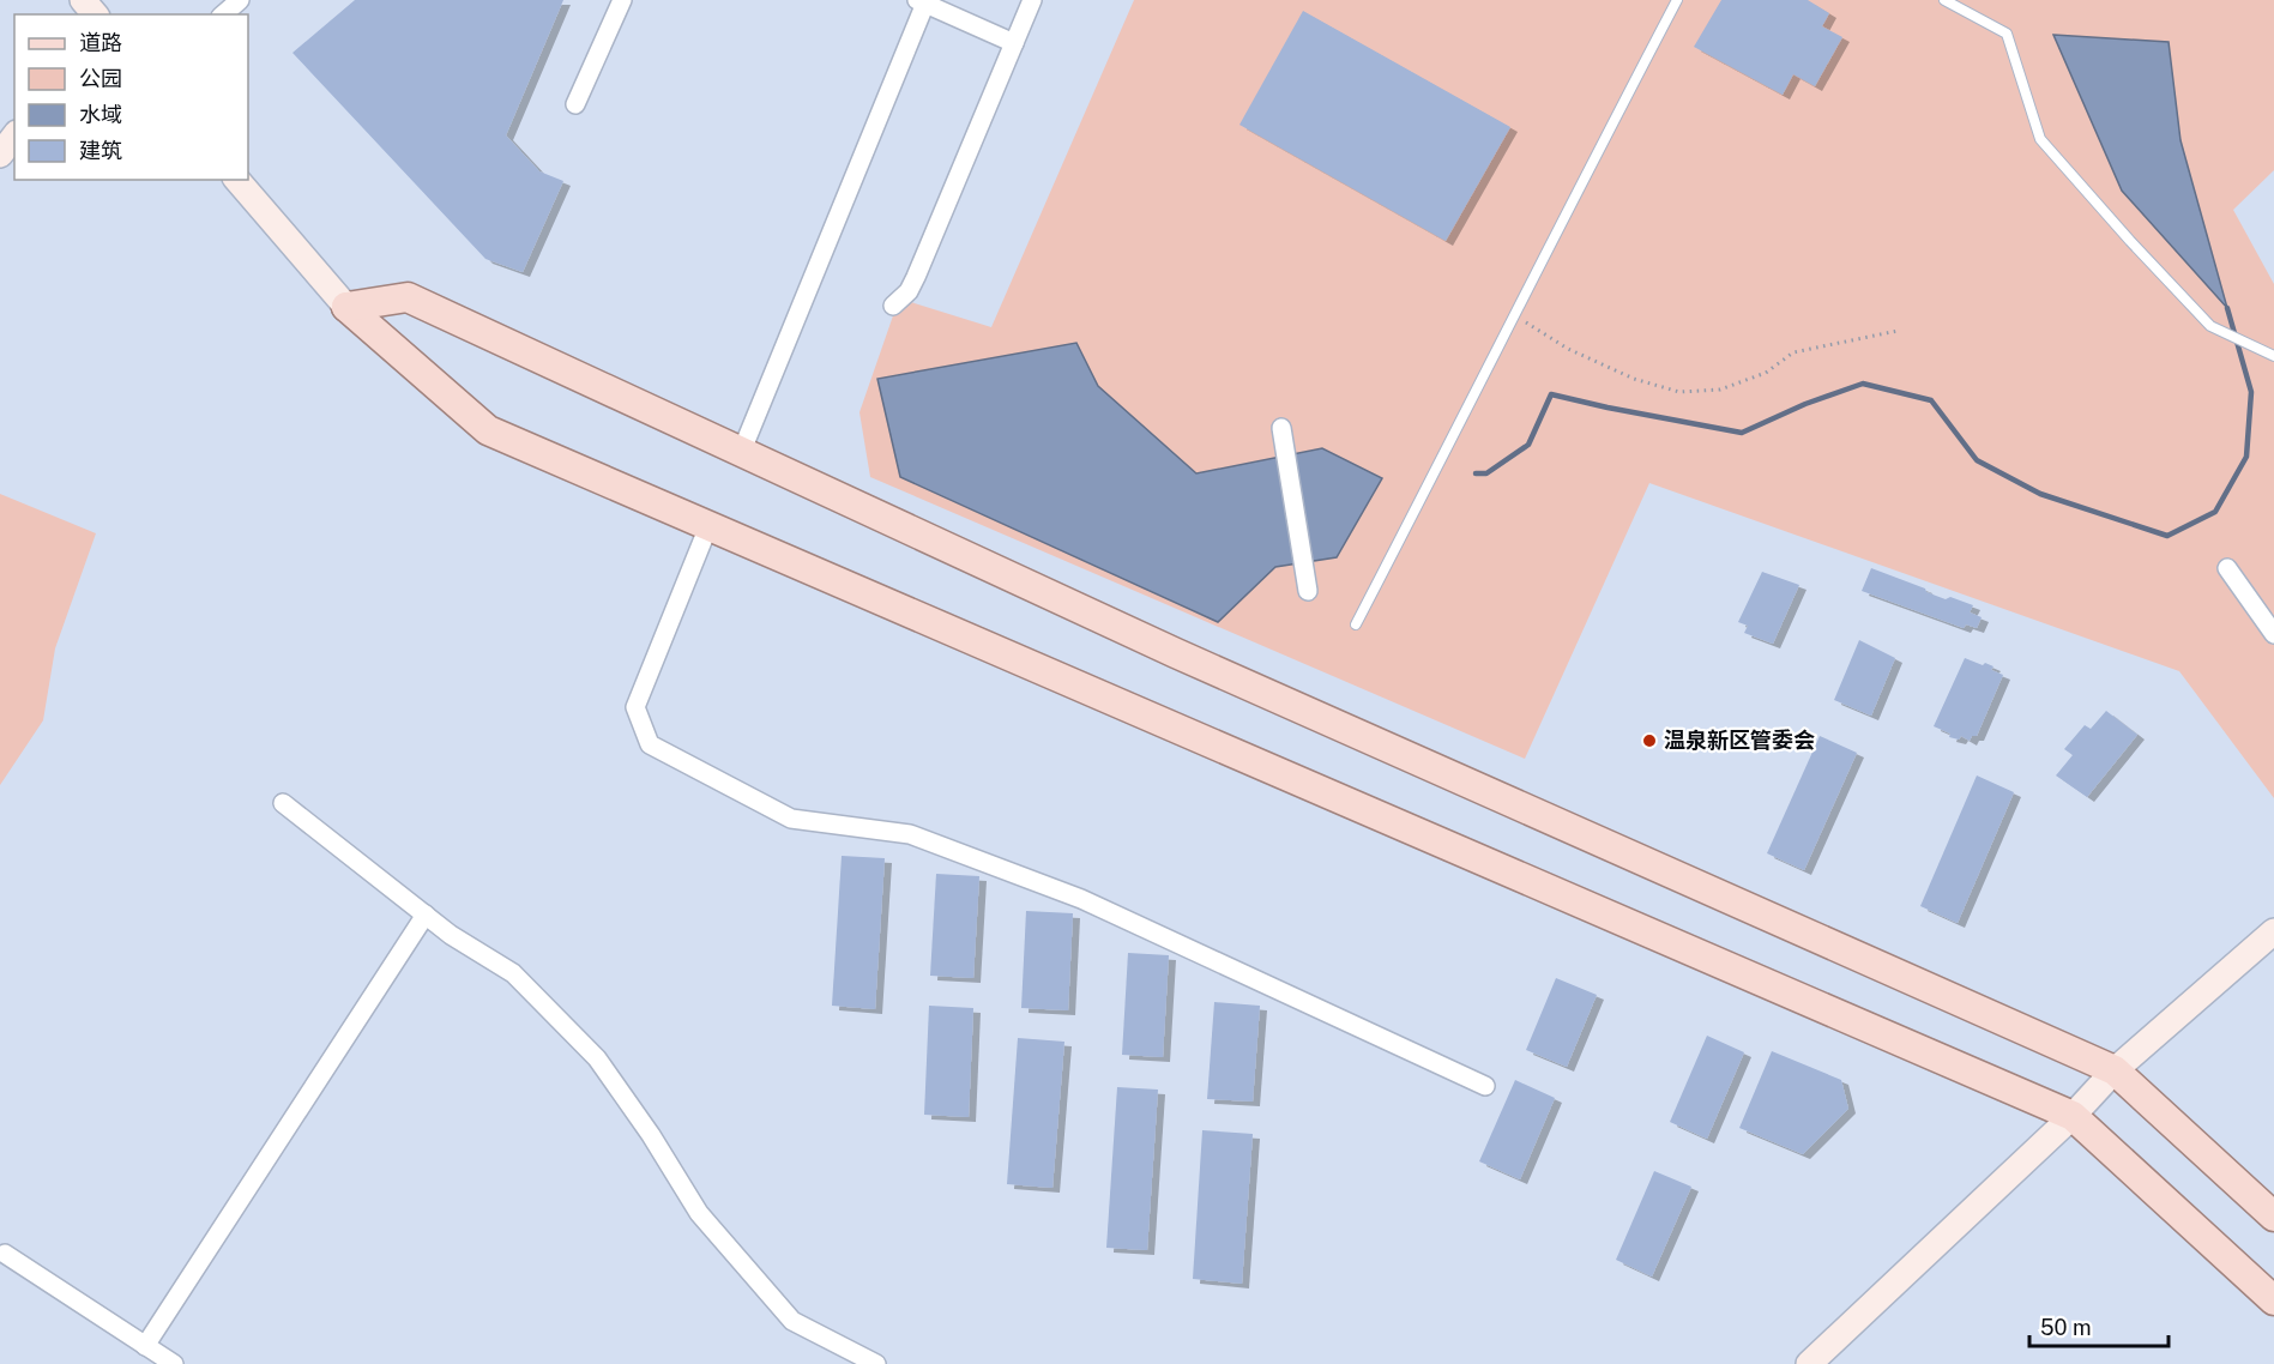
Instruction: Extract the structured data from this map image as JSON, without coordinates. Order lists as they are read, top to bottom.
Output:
{
  "places": ["温泉新区管委会"],
  "legend": [
    "道路",
    "公园",
    "水域",
    "建筑"
  ],
  "scale_bar": "50 m"
}
